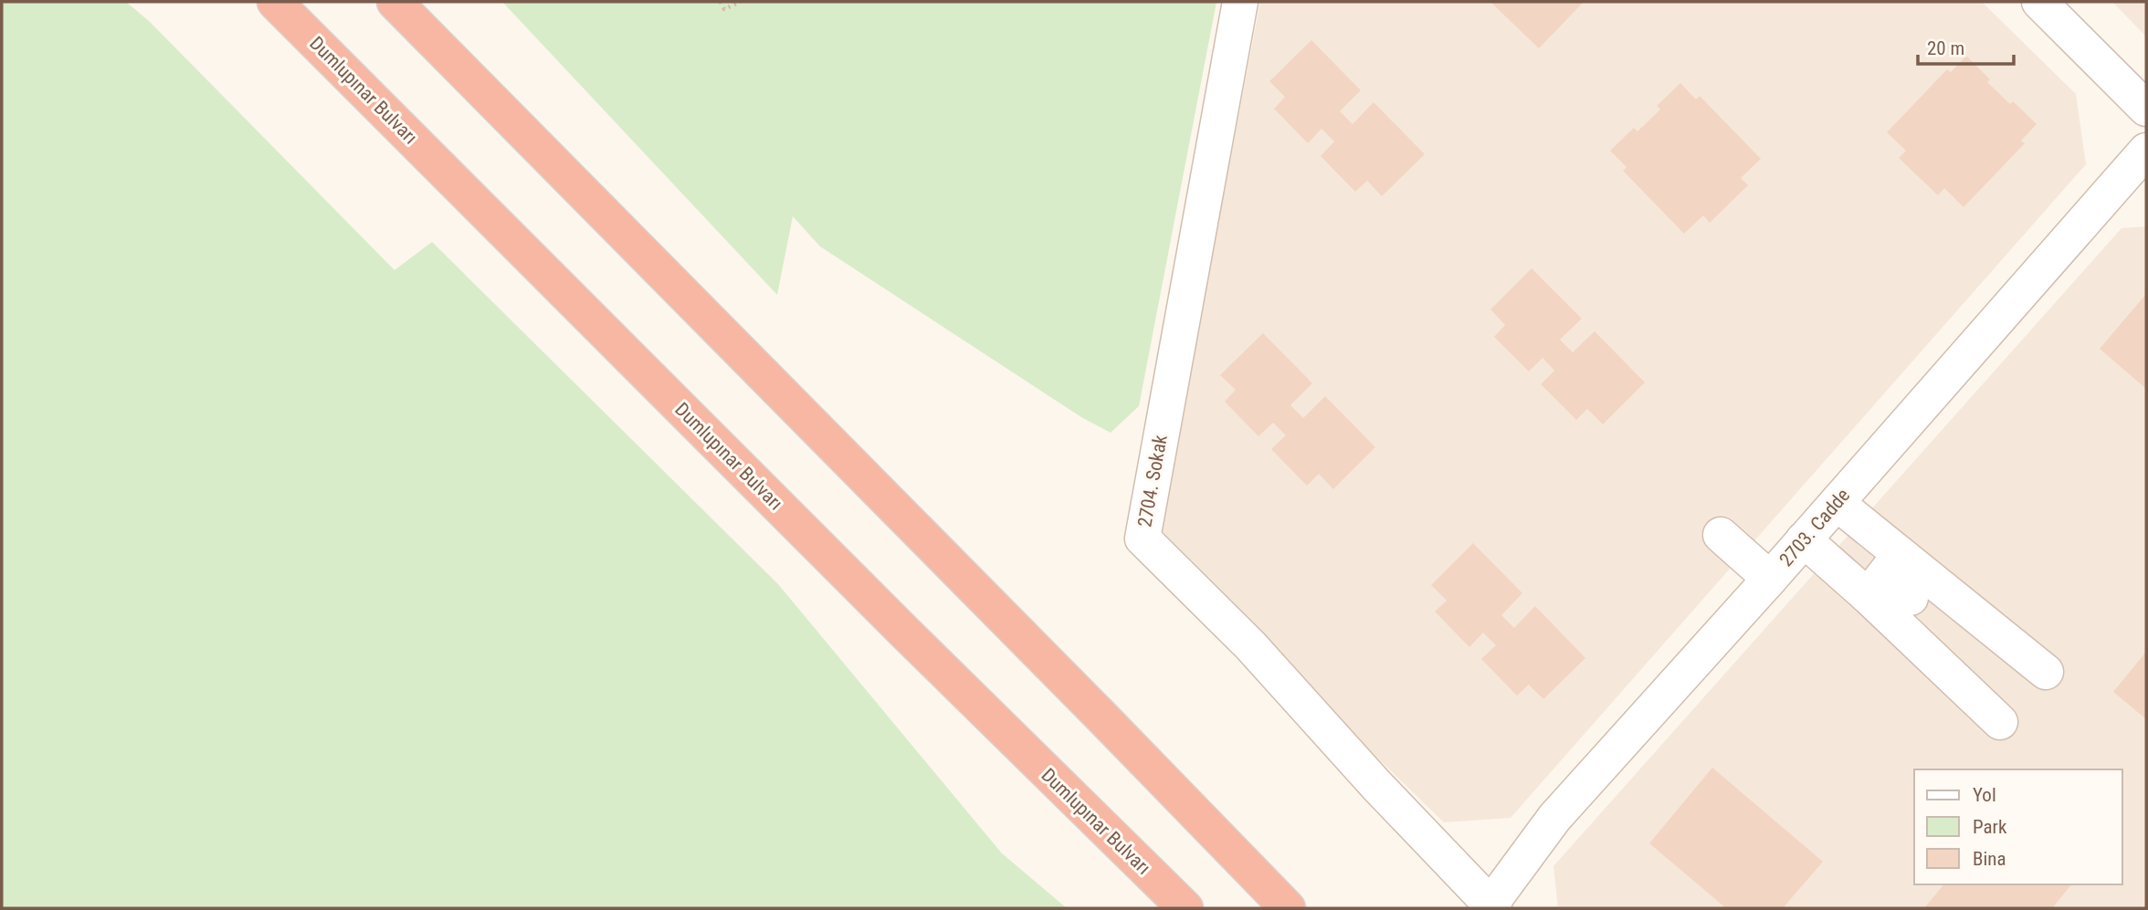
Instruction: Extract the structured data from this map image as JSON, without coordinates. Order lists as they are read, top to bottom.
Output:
{
  "streets": {
    "highway": ["Dumlupınar Bulvarı"],
    "street": ["2704. Sokak", "2703. Cadde"]
  },
  "crossings": [
    ["2704. Sokak", "2703. Cadde"]
  ],
  "legend": ["Yol", "Park", "Bina"],
  "scale_bar": "20 m"
}
